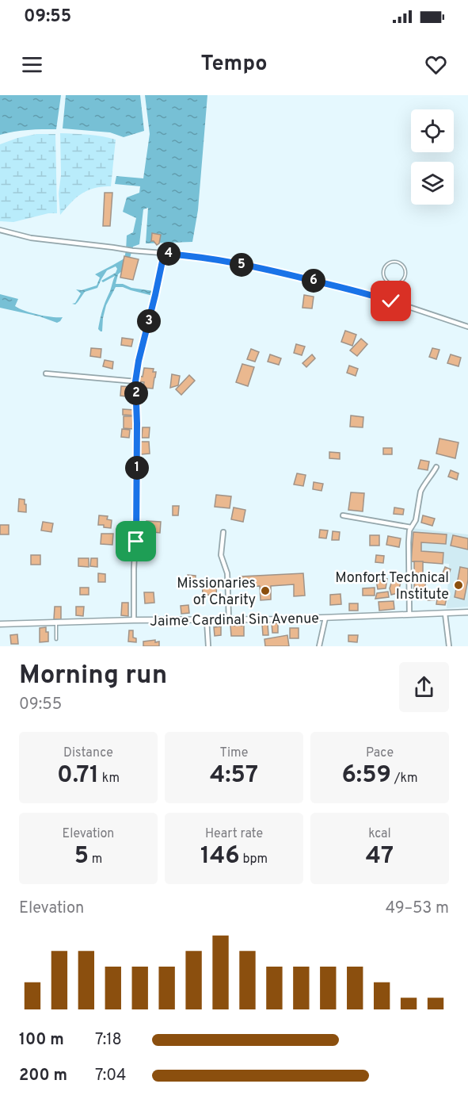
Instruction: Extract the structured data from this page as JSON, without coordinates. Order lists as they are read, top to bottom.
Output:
{
  "streets": {
    "street": ["Jaime Cardinal Sin Avenue"]
  },
  "places": ["Monfort Technical Institute", "Missionaries of Charity"],
  "page": {
    "status": "09:55",
    "header": "Tempo",
    "pins": [
      "4",
      "5",
      "6",
      "3",
      "2",
      "1"
    ],
    "heading": ["Morning run", "09:55"],
    "stats": [
      ["Distance", "0.71 km"],
      ["Time", "4:57"],
      ["Pace", "6:59 /km"],
      ["Elevation", "5 m"],
      ["Heart rate", "146 bpm"],
      ["kcal", "47"]
    ],
    "chart": ["Elevation", "49–53 m"],
    "list": [
      {
        "name": "100 m",
        "note": "7:18"
      },
      {
        "name": "200 m",
        "note": "7:04"
      }
    ]
  }
}
